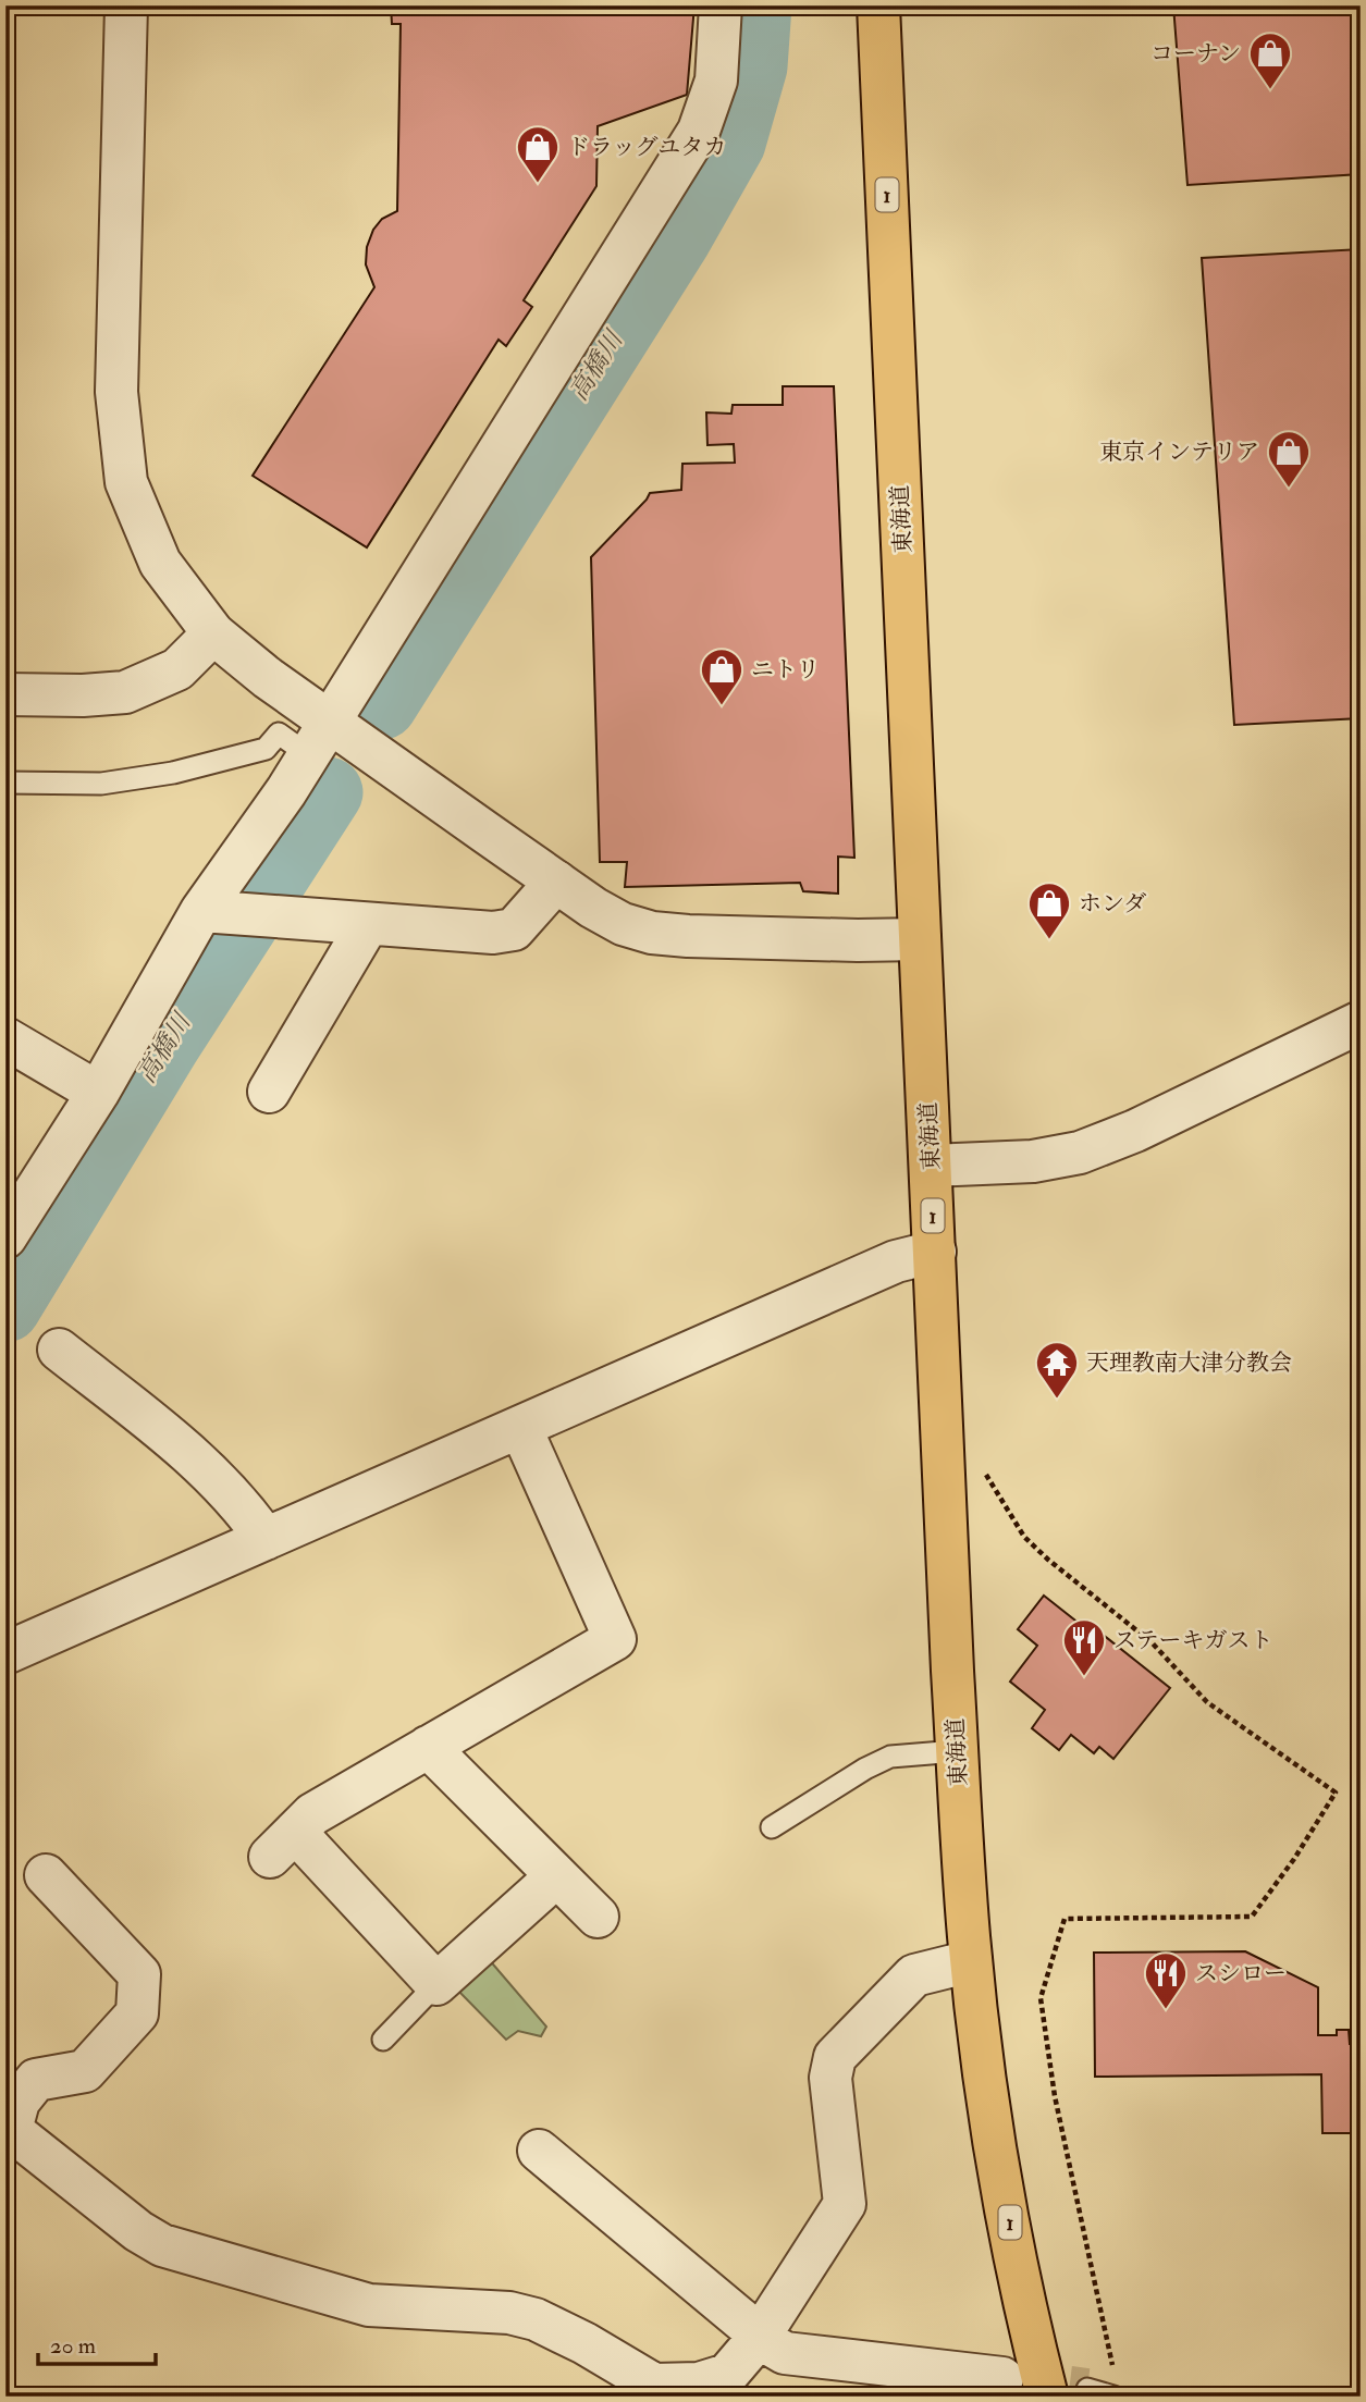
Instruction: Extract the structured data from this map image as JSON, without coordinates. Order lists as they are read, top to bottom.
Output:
{
  "streets": {
    "highway": ["1", "東海道"]
  },
  "water": ["高橋川"],
  "places": {
    "shop": [
      "コーナン",
      "ドラッグユタカ",
      "東京インテリア",
      "ニトリ",
      "ホンダ"
    ],
    "temple": ["天理教南大津分教会"],
    "restaurant": ["ステーキガスト", "スシロー"]
  },
  "scale_bar": "20 m"
}
